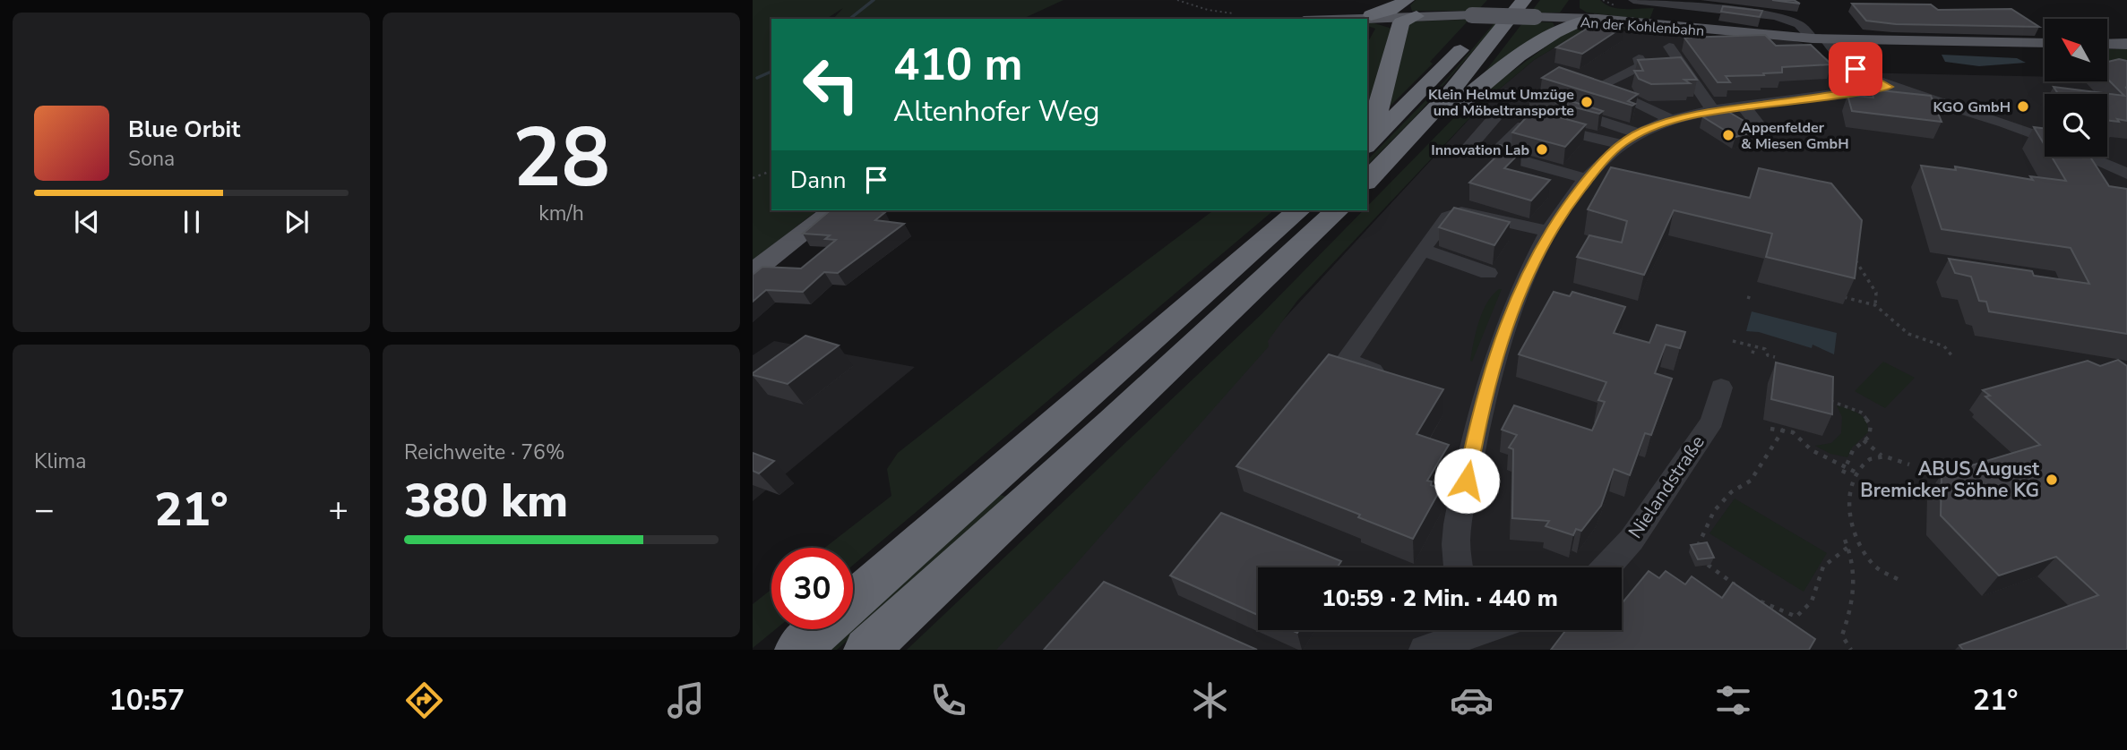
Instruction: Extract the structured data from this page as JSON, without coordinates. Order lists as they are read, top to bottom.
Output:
{
  "streets": {
    "main road": ["An der Kohlenbahn"],
    "street": ["Nielandstraße"]
  },
  "places": [
    "Klein Helmut Umzüge und Möbeltransporte",
    "KGO GmbH",
    "Appenfelder & Miesen GmbH",
    "Innovation Lab",
    "ABUS August Bremicker Söhne KG"
  ],
  "north": "top left",
  "page": {
    "tile": [
      ["28", "km/h"],
      "Klima",
      ["Reichweite · 76%", "380 km"]
    ],
    "turn": ["410 m", "Altenhofer Weg"],
    "song": ["Blue Orbit", "Sona"],
    "then": "Dann",
    "heat": ["−", "21°", "+"],
    "limit": "30",
    "trip": "10:59 · 2 Min. · 440 m",
    "tabs": ["10:57", "21°"]
  }
}
